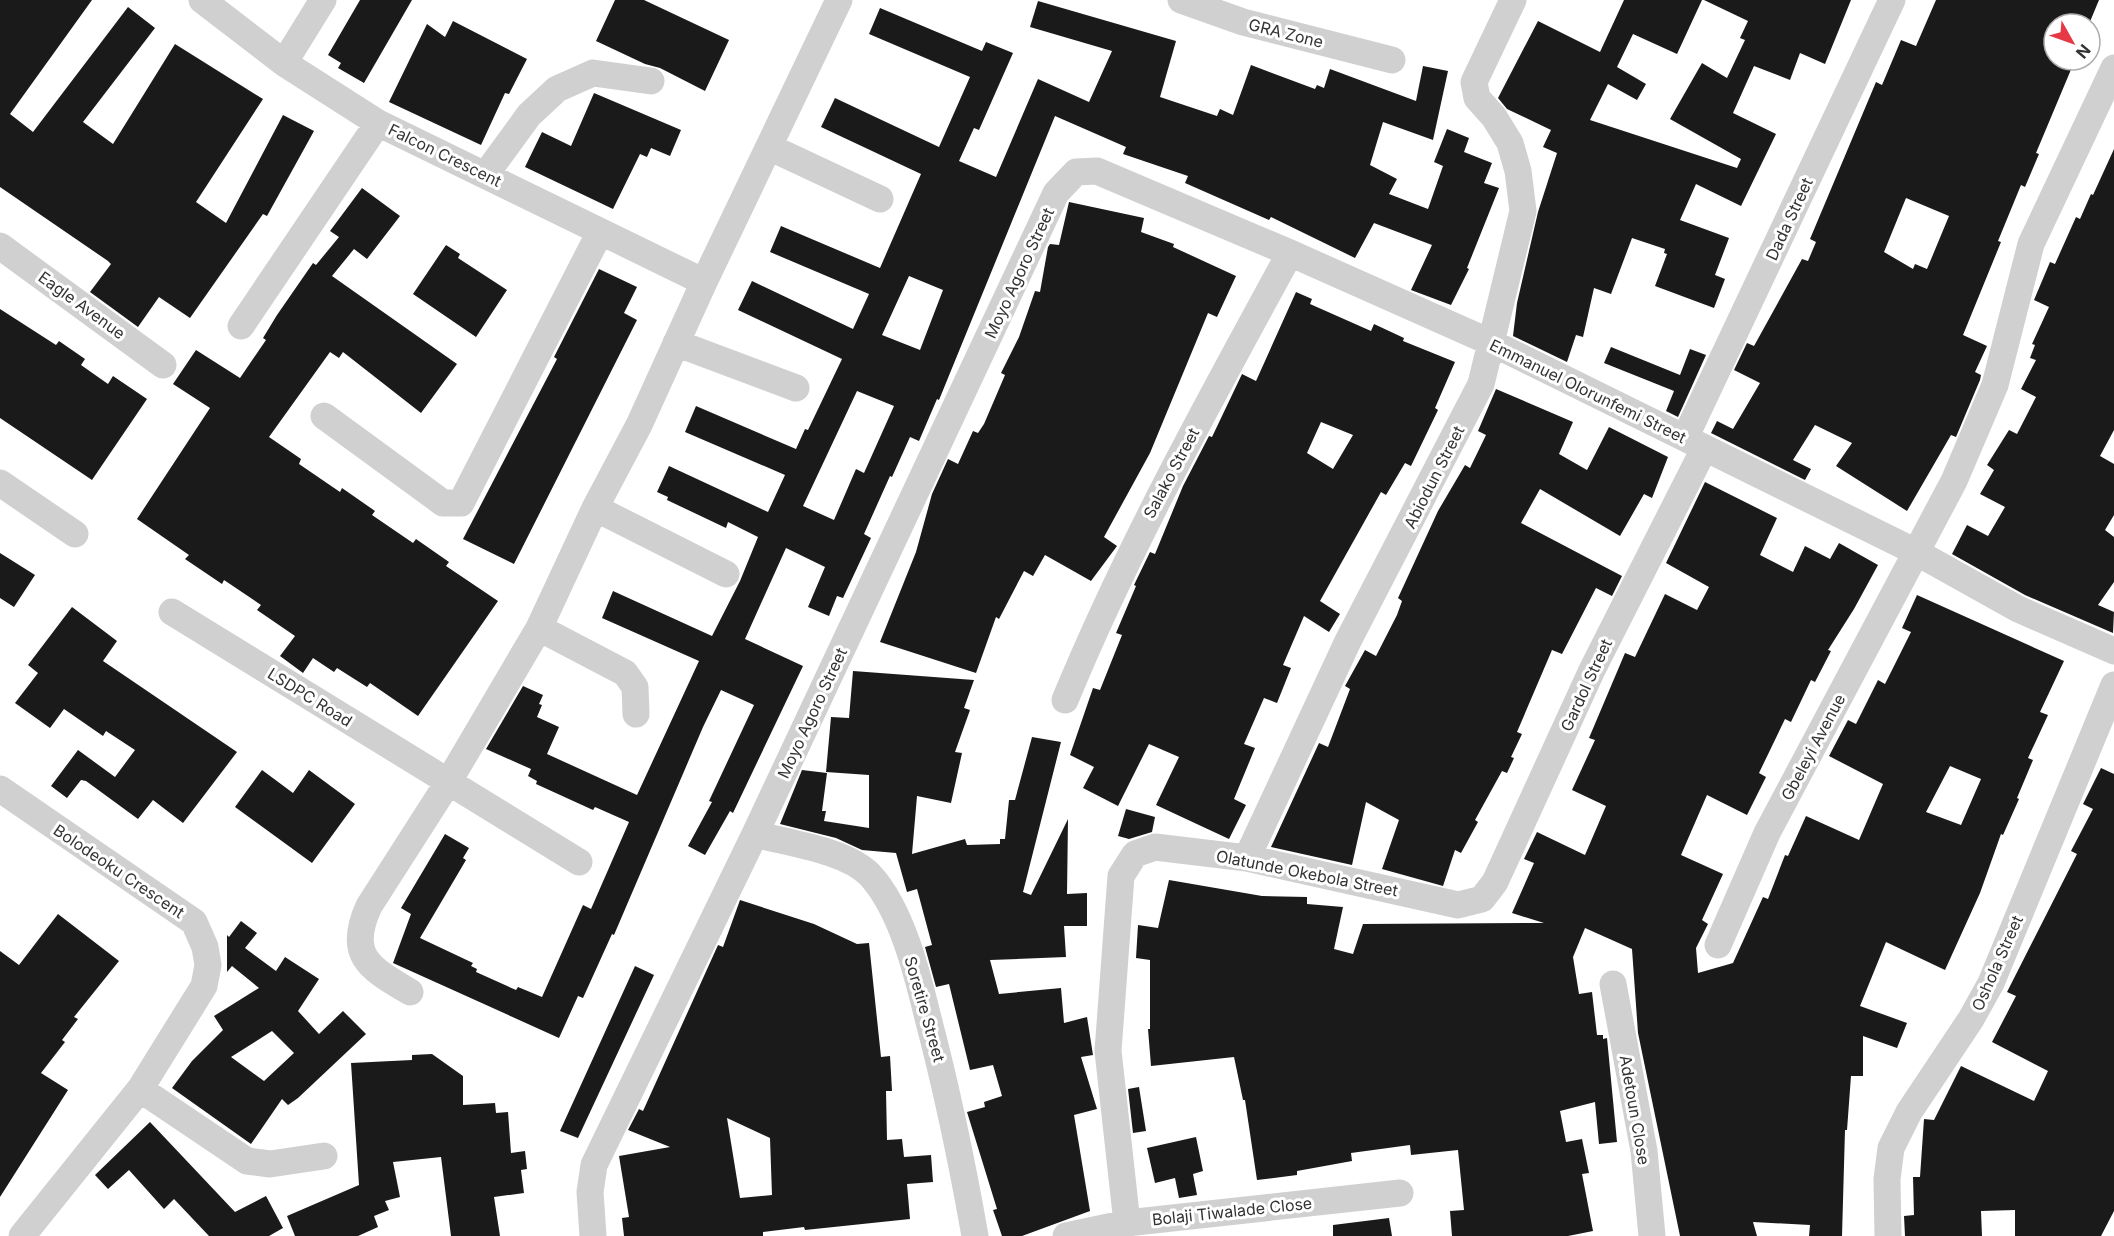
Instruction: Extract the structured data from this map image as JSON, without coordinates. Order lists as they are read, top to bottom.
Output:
{
  "streets": {
    "street": [
      "GRA Zone",
      "Falcon Crescent",
      "Dada Street",
      "Moyo Agoro Street",
      "Eagle Avenue",
      "Emmanuel Olorunfemi Street",
      "Salako Street",
      "Abiodun Street",
      "Gardol Street",
      "LSDPC Road",
      "Gbeleyi Avenue",
      "Bolodeoku Crescent",
      "Olatunde Okebola Street",
      "Oshola Street",
      "Soretire Street",
      "Adetoun Close",
      "Bolaji Tiwalade Close"
    ]
  },
  "crossings": [
    ["Dada Street", "Emmanuel Olorunfemi Street"],
    ["Dada Street", "Gardol Street"],
    ["Moyo Agoro Street", "Emmanuel Olorunfemi Street"],
    ["Moyo Agoro Street", "Soretire Street"],
    ["Emmanuel Olorunfemi Street", "Salako Street"],
    ["Emmanuel Olorunfemi Street", "Abiodun Street"],
    ["Emmanuel Olorunfemi Street", "Gardol Street"],
    ["Emmanuel Olorunfemi Street", "Gbeleyi Avenue"],
    ["Abiodun Street", "Olatunde Okebola Street"],
    ["Gardol Street", "Olatunde Okebola Street"],
    ["Olatunde Okebola Street", "Bolaji Tiwalade Close"]
  ],
  "north": "bottom right"
}
